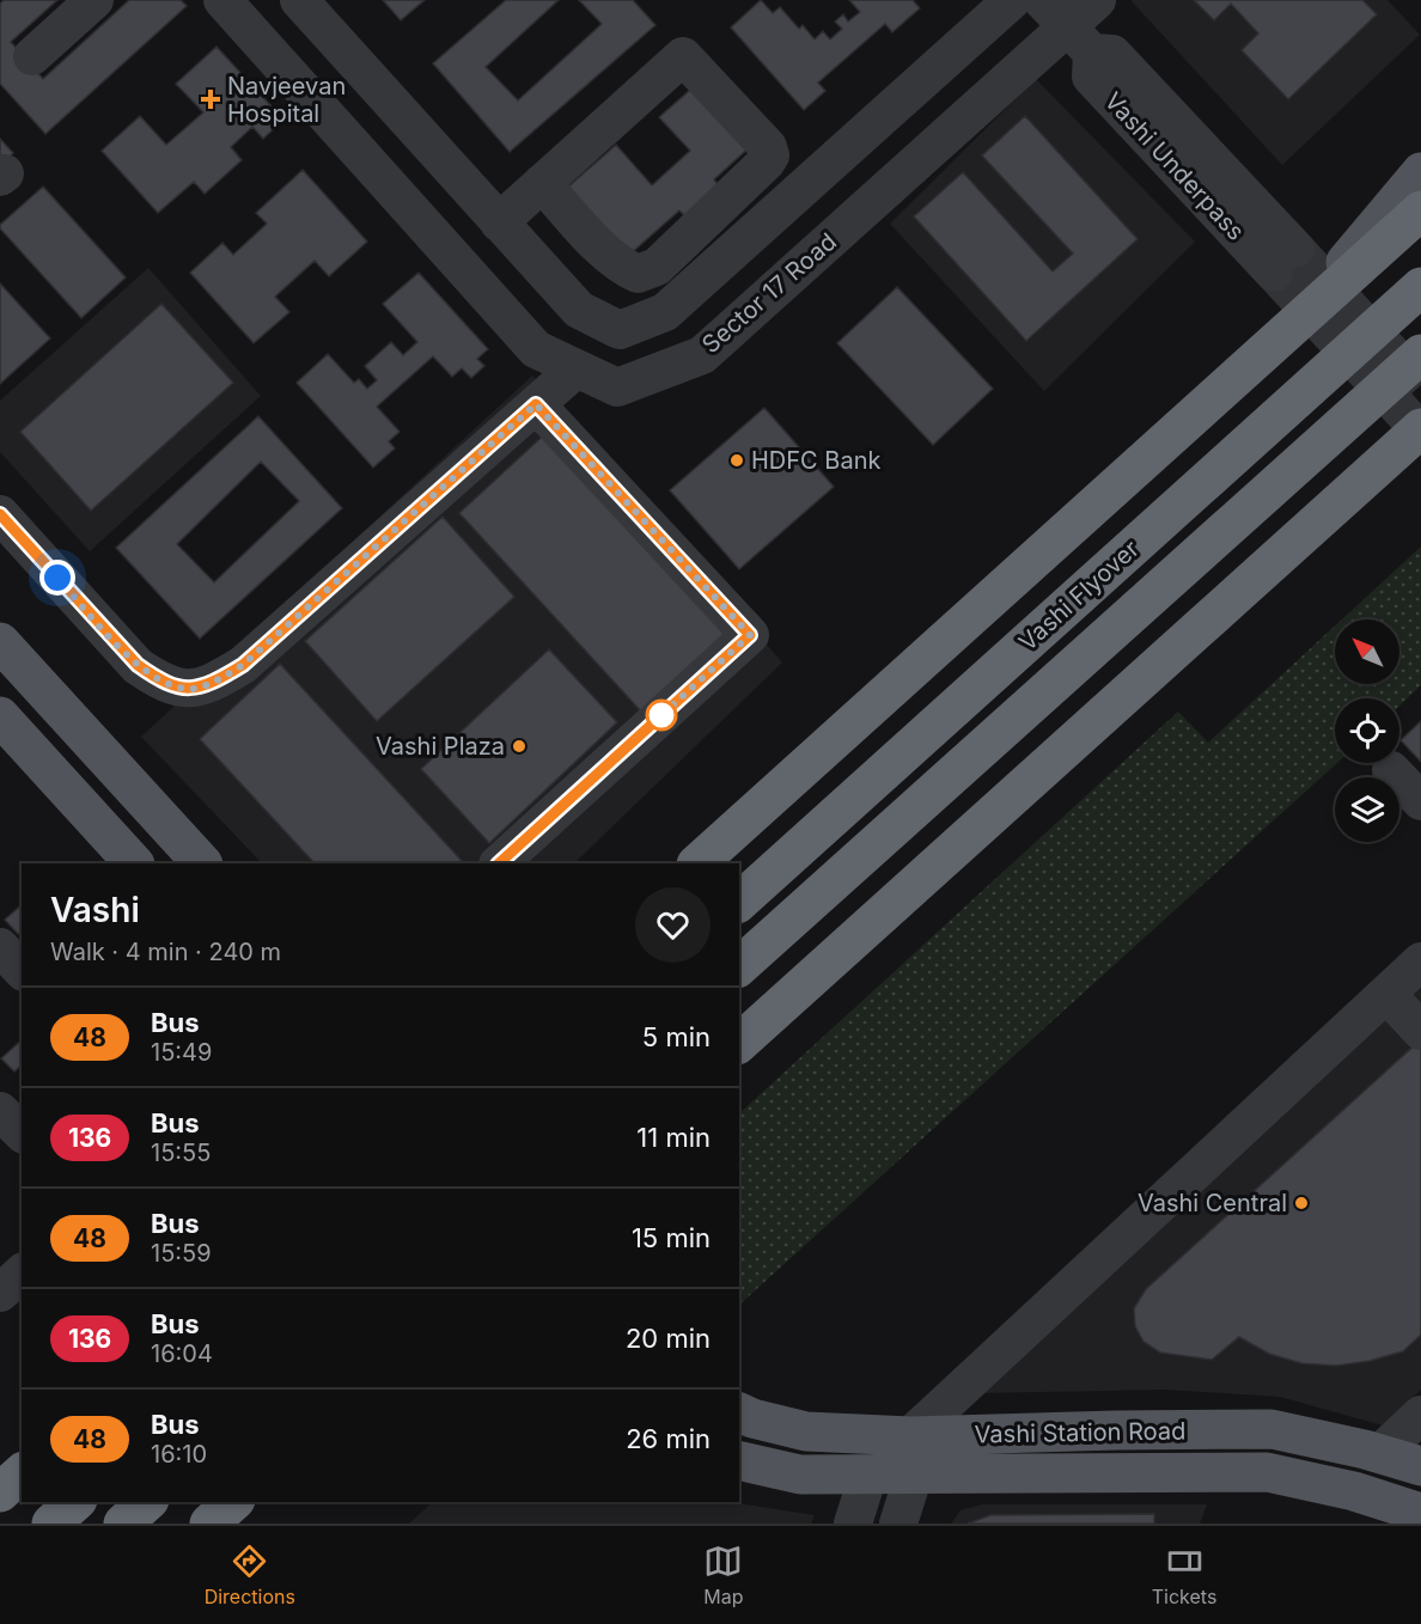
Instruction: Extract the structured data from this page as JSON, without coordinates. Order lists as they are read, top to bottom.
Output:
{
  "streets": {
    "highway": ["Vashi Flyover"],
    "main road": ["Vashi Station Road"],
    "street": ["Vashi Underpass", "Sector 17 Road"]
  },
  "crossings": [
    ["Vashi Underpass", "Sector 17 Road"]
  ],
  "places": {
    "health": ["Navjeevan Hospital"],
    "other": ["HDFC Bank", "Vashi Plaza", "Vashi Central"]
  },
  "lines": ["bus line 48"],
  "north": "top left",
  "page": {
    "heading": ["Vashi", "Walk · 4 min · 240 m"],
    "list": [
      {
        "mark": "48",
        "name": "Bus",
        "note": "15:49",
        "value": "5 min"
      },
      {
        "mark": "136",
        "name": "Bus",
        "note": "15:55",
        "value": "11 min"
      },
      {
        "mark": "48",
        "name": "Bus",
        "note": "15:59",
        "value": "15 min"
      },
      {
        "mark": "136",
        "name": "Bus",
        "note": "16:04",
        "value": "20 min"
      },
      {
        "mark": "48",
        "name": "Bus",
        "note": "16:10",
        "value": "26 min"
      }
    ],
    "tabs": ["Directions", "Map", "Tickets"]
  }
}
